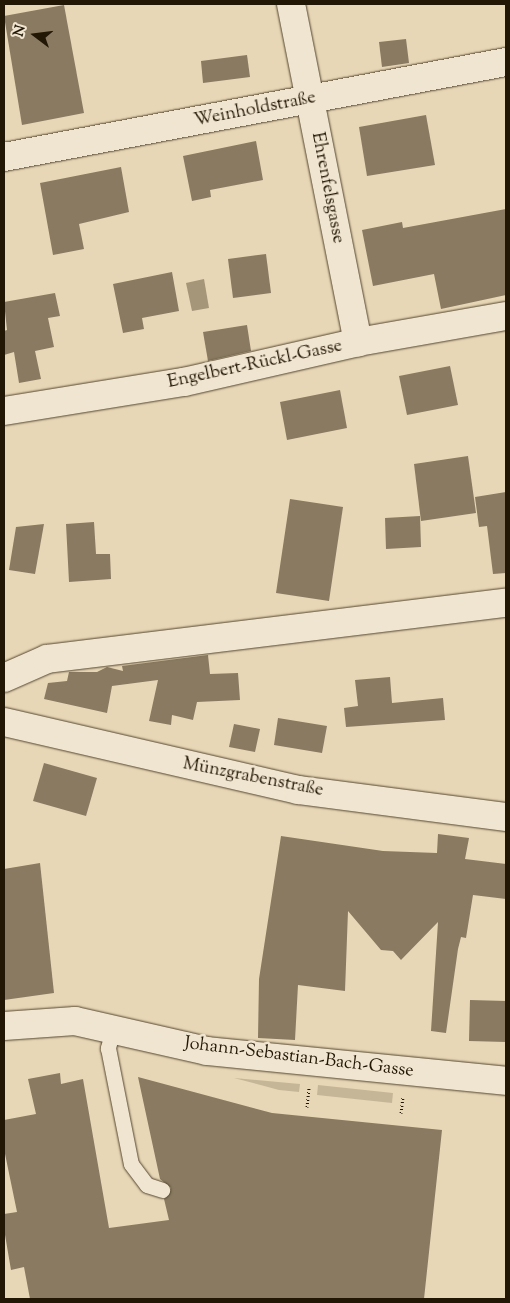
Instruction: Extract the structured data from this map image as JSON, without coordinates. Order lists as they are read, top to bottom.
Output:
{
  "streets": {
    "street": [
      "Weinholdstraße",
      "Ehrenfelsgasse",
      "Engelbert-Rückl-Gasse",
      "Münzgrabenstraße",
      "Johann-Sebastian-Bach-Gasse"
    ]
  },
  "crossings": [
    ["Weinholdstraße", "Ehrenfelsgasse"],
    ["Ehrenfelsgasse", "Engelbert-Rückl-Gasse"]
  ],
  "north": "left"
}
